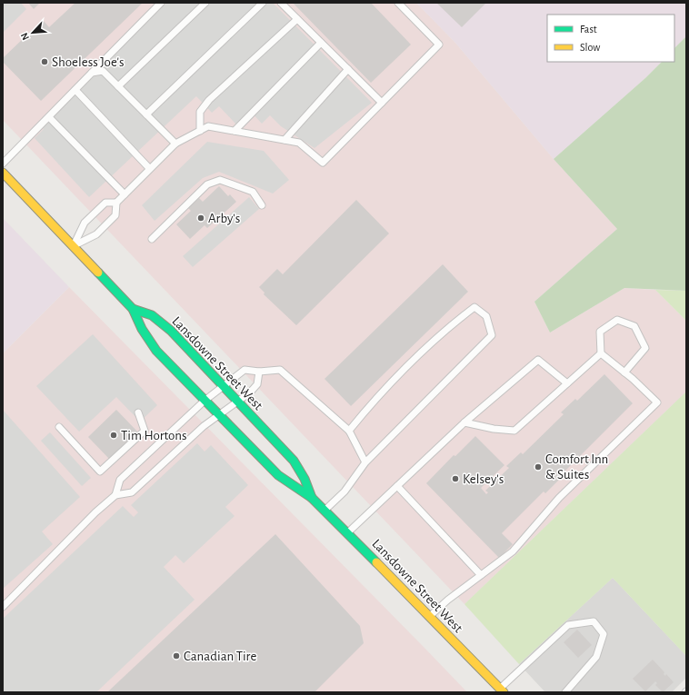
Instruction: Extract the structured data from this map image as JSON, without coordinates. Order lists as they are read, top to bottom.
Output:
{
  "streets": {
    "main road": ["Lansdowne Street West"]
  },
  "places": [
    "Shoeless Joe's",
    "Arby's",
    "Tim Hortons",
    "Comfort Inn & Suites",
    "Kelsey's",
    "Canadian Tire"
  ],
  "legend": ["Fast", "Slow"],
  "north": "bottom left"
}
